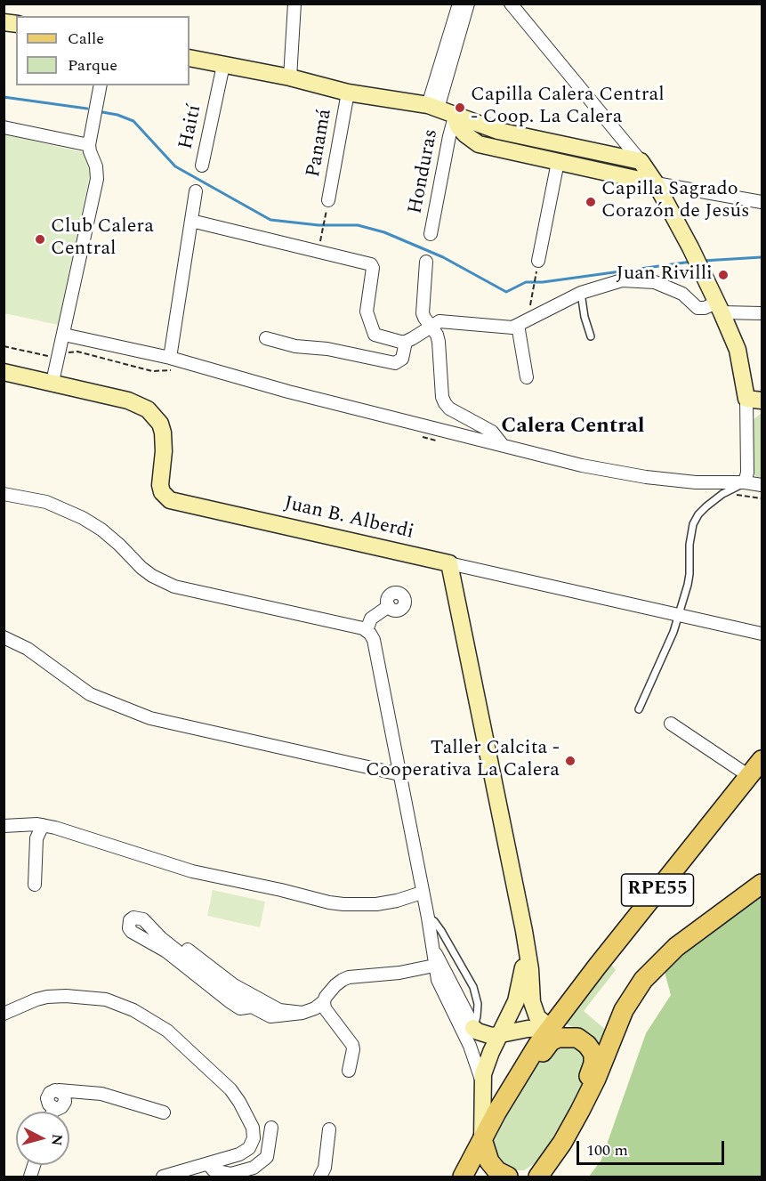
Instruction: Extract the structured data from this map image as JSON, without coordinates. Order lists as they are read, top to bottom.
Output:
{
  "streets": {
    "main road": ["RPE55"],
    "street": [
      "Haití",
      "Panamá",
      "Honduras",
      "Juan B. Alberdi"
    ]
  },
  "districts": ["Calera Central"],
  "places": [
    "Capilla Calera Central - Coop. La Calera",
    "Capilla Sagrado Corazón de Jesús",
    "Club Calera Central",
    "Juan Rivilli",
    "Taller Calcita - Cooperativa La Calera"
  ],
  "legend": ["Calle", "Parque"],
  "scale_bar": "100 m",
  "north": "right"
}
